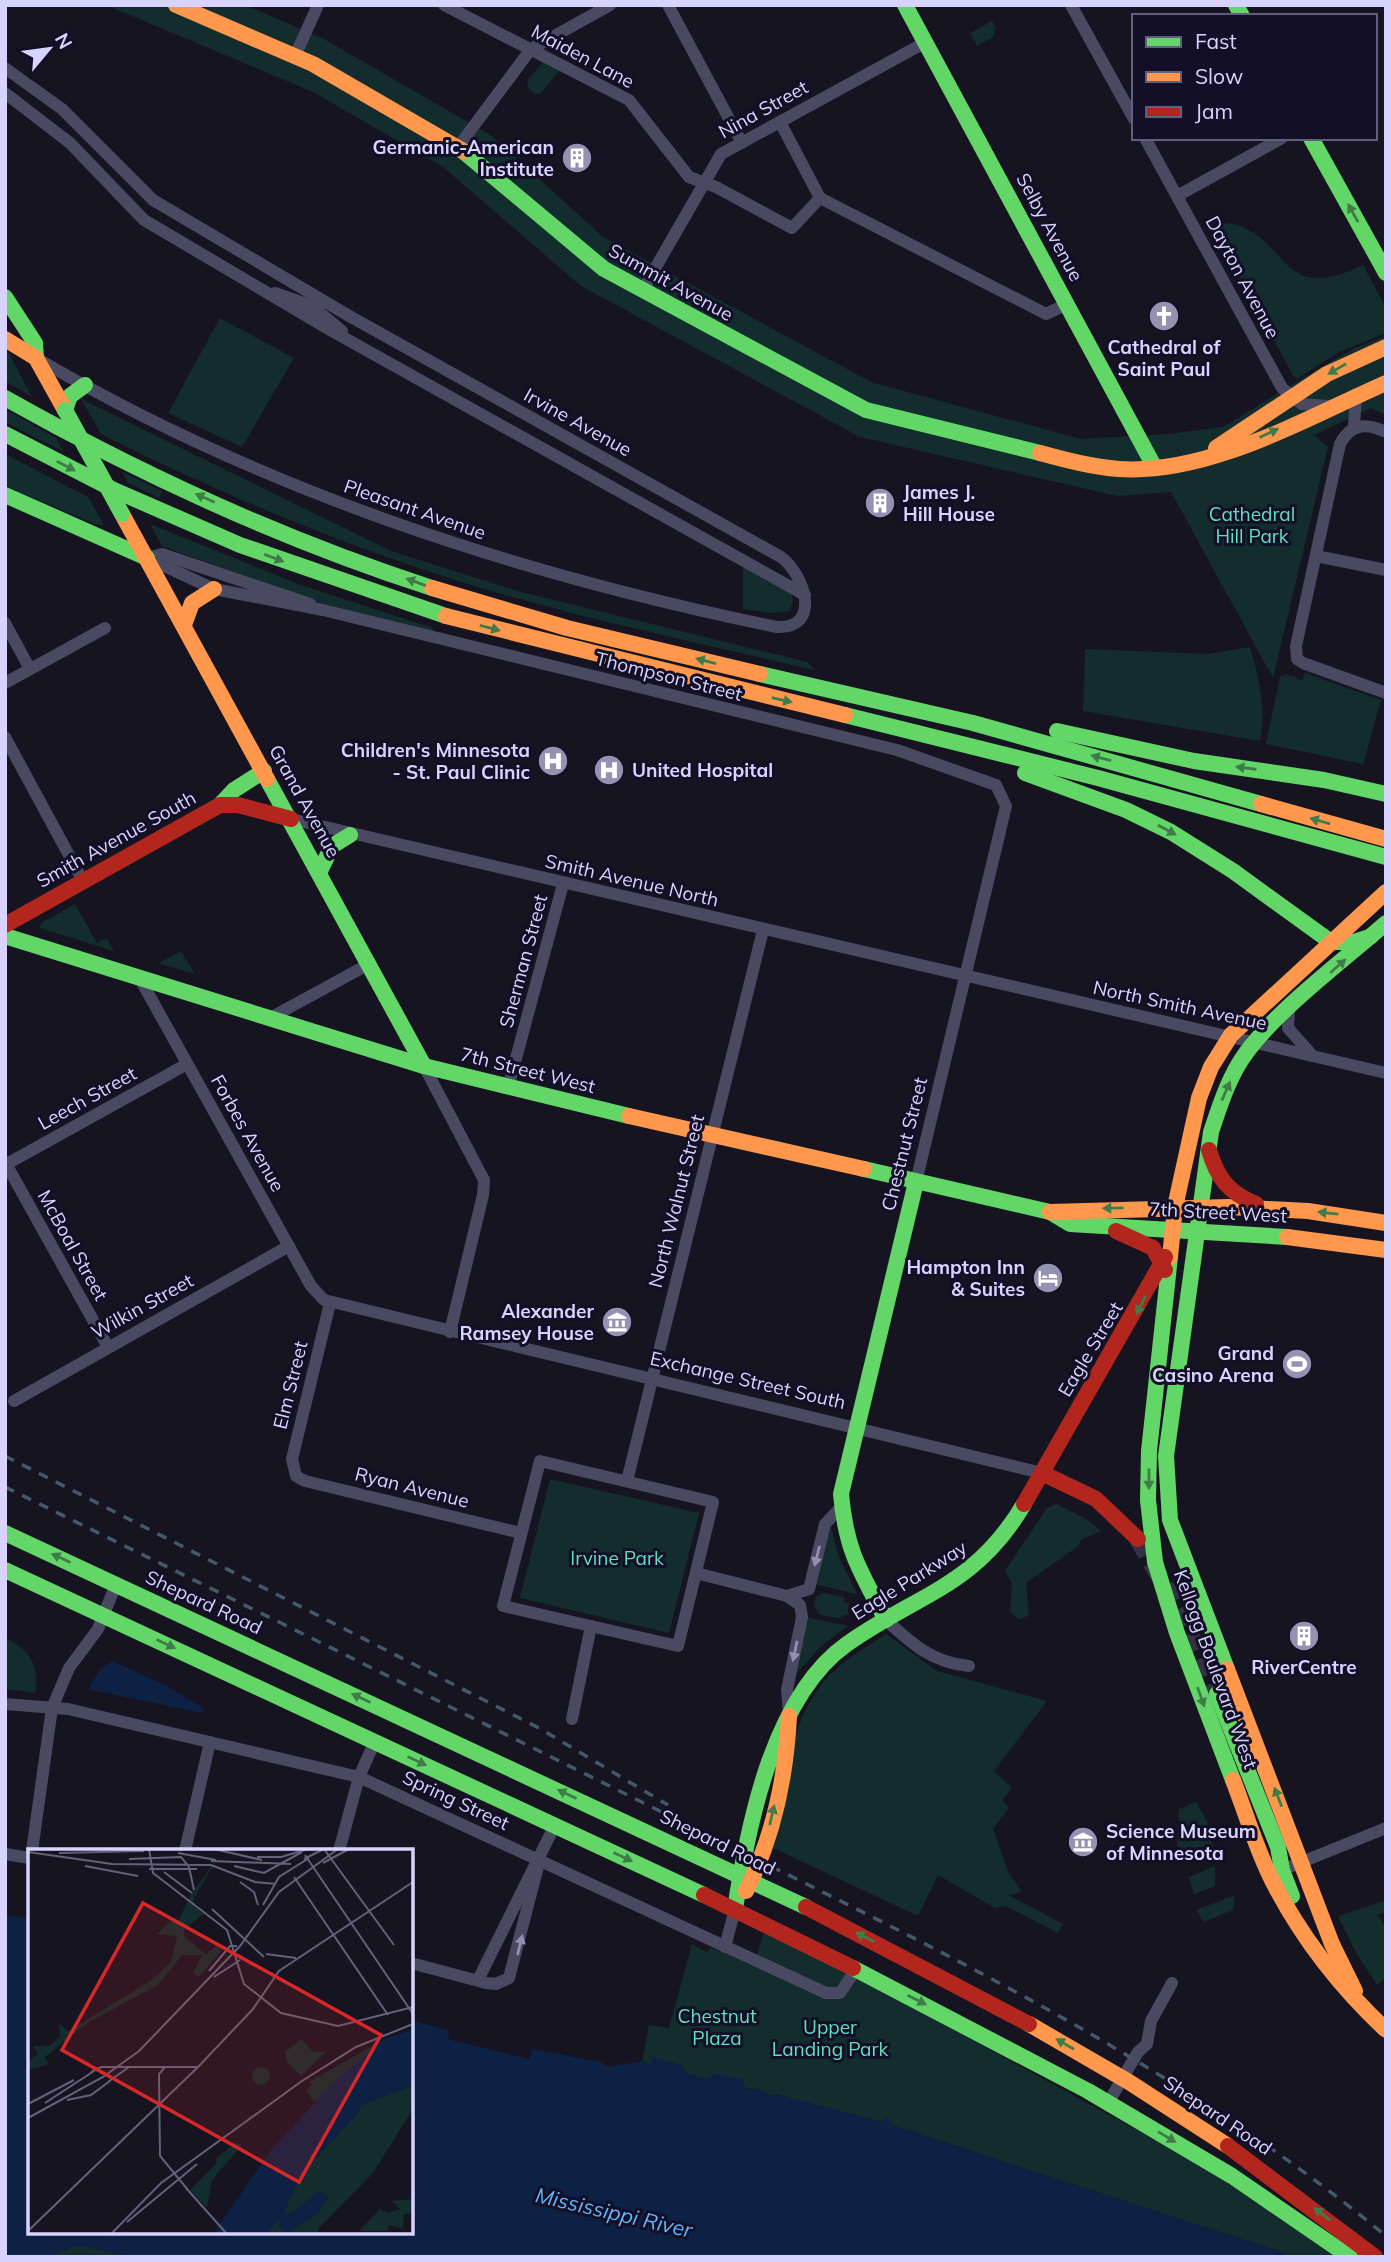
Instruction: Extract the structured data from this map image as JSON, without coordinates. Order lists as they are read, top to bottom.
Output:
{
  "streets": {
    "main road": [
      "Selby Avenue",
      "Summit Avenue",
      "Grand Avenue",
      "Smith Avenue South",
      "7th Street West",
      "Chestnut Street",
      "Eagle Street",
      "Exchange Street South",
      "Eagle Parkway",
      "Shepard Road",
      "Kellogg Boulevard West"
    ],
    "street": [
      "Maiden Lane",
      "Nina Street",
      "Dayton Avenue",
      "Irvine Avenue",
      "Pleasant Avenue",
      "Thompson Street",
      "Smith Avenue North",
      "Sherman Street",
      "North Smith Avenue",
      "Leech Street",
      "Forbes Avenue",
      "North Walnut Street",
      "McBoal Street",
      "Wilkin Street",
      "Elm Street",
      "Ryan Avenue",
      "Spring Street"
    ]
  },
  "crossings": [
    ["Maiden Lane", "Nina Street"],
    ["Nina Street", "Selby Avenue"],
    ["Nina Street", "Summit Avenue"],
    ["Selby Avenue", "Summit Avenue"],
    ["Irvine Avenue", "Pleasant Avenue"],
    ["Pleasant Avenue", "Grand Avenue"],
    ["Thompson Street", "Grand Avenue"],
    ["Thompson Street", "Chestnut Street"],
    ["Grand Avenue", "Smith Avenue South"],
    ["Grand Avenue", "Smith Avenue North"],
    ["Grand Avenue", "7th Street West"],
    ["Smith Avenue South", "Smith Avenue North"],
    ["Smith Avenue North", "Sherman Street"],
    ["Smith Avenue North", "North Smith Avenue"],
    ["Smith Avenue North", "Chestnut Street"],
    ["Smith Avenue North", "North Walnut Street"],
    ["Sherman Street", "7th Street West"],
    ["North Smith Avenue", "Chestnut Street"],
    ["North Smith Avenue", "Kellogg Boulevard West"],
    ["7th Street West", "Forbes Avenue"],
    ["7th Street West", "Chestnut Street"],
    ["7th Street West", "North Walnut Street"],
    ["7th Street West", "Eagle Street"],
    ["7th Street West", "Kellogg Boulevard West"],
    ["Leech Street", "Forbes Avenue"],
    ["Leech Street", "McBoal Street"],
    ["Forbes Avenue", "Wilkin Street"],
    ["Forbes Avenue", "Exchange Street South"],
    ["Forbes Avenue", "Elm Street"],
    ["Chestnut Street", "Exchange Street South"],
    ["Chestnut Street", "Eagle Parkway"],
    ["North Walnut Street", "Exchange Street South"],
    ["McBoal Street", "Wilkin Street"],
    ["Eagle Street", "Exchange Street South"],
    ["Eagle Street", "Eagle Parkway"],
    ["Eagle Street", "Kellogg Boulevard West"],
    ["Exchange Street South", "Elm Street"],
    ["Exchange Street South", "Eagle Parkway"],
    ["Elm Street", "Ryan Avenue"],
    ["Eagle Parkway", "Shepard Road"]
  ],
  "one_way": ["Eagle Street"],
  "water": ["Mississippi River"],
  "parks": [
    "Cathedral Hill Park",
    "Irvine Park",
    "Chestnut Plaza",
    "Upper Landing Park"
  ],
  "places": {
    "building": ["Germanic-American Institute", "James J. Hill House", "RiverCentre"],
    "church": ["Cathedral of Saint Paul"],
    "hospital": ["Children's Minnesota - St. Paul Clinic", "United Hospital"],
    "hotel": ["Hampton Inn & Suites"],
    "museum": ["Alexander Ramsey House", "Science Museum of Minnesota"],
    "sports": ["Grand Casino Arena"]
  },
  "legend": ["Fast", "Slow", "Jam"],
  "north": "top right"
}
